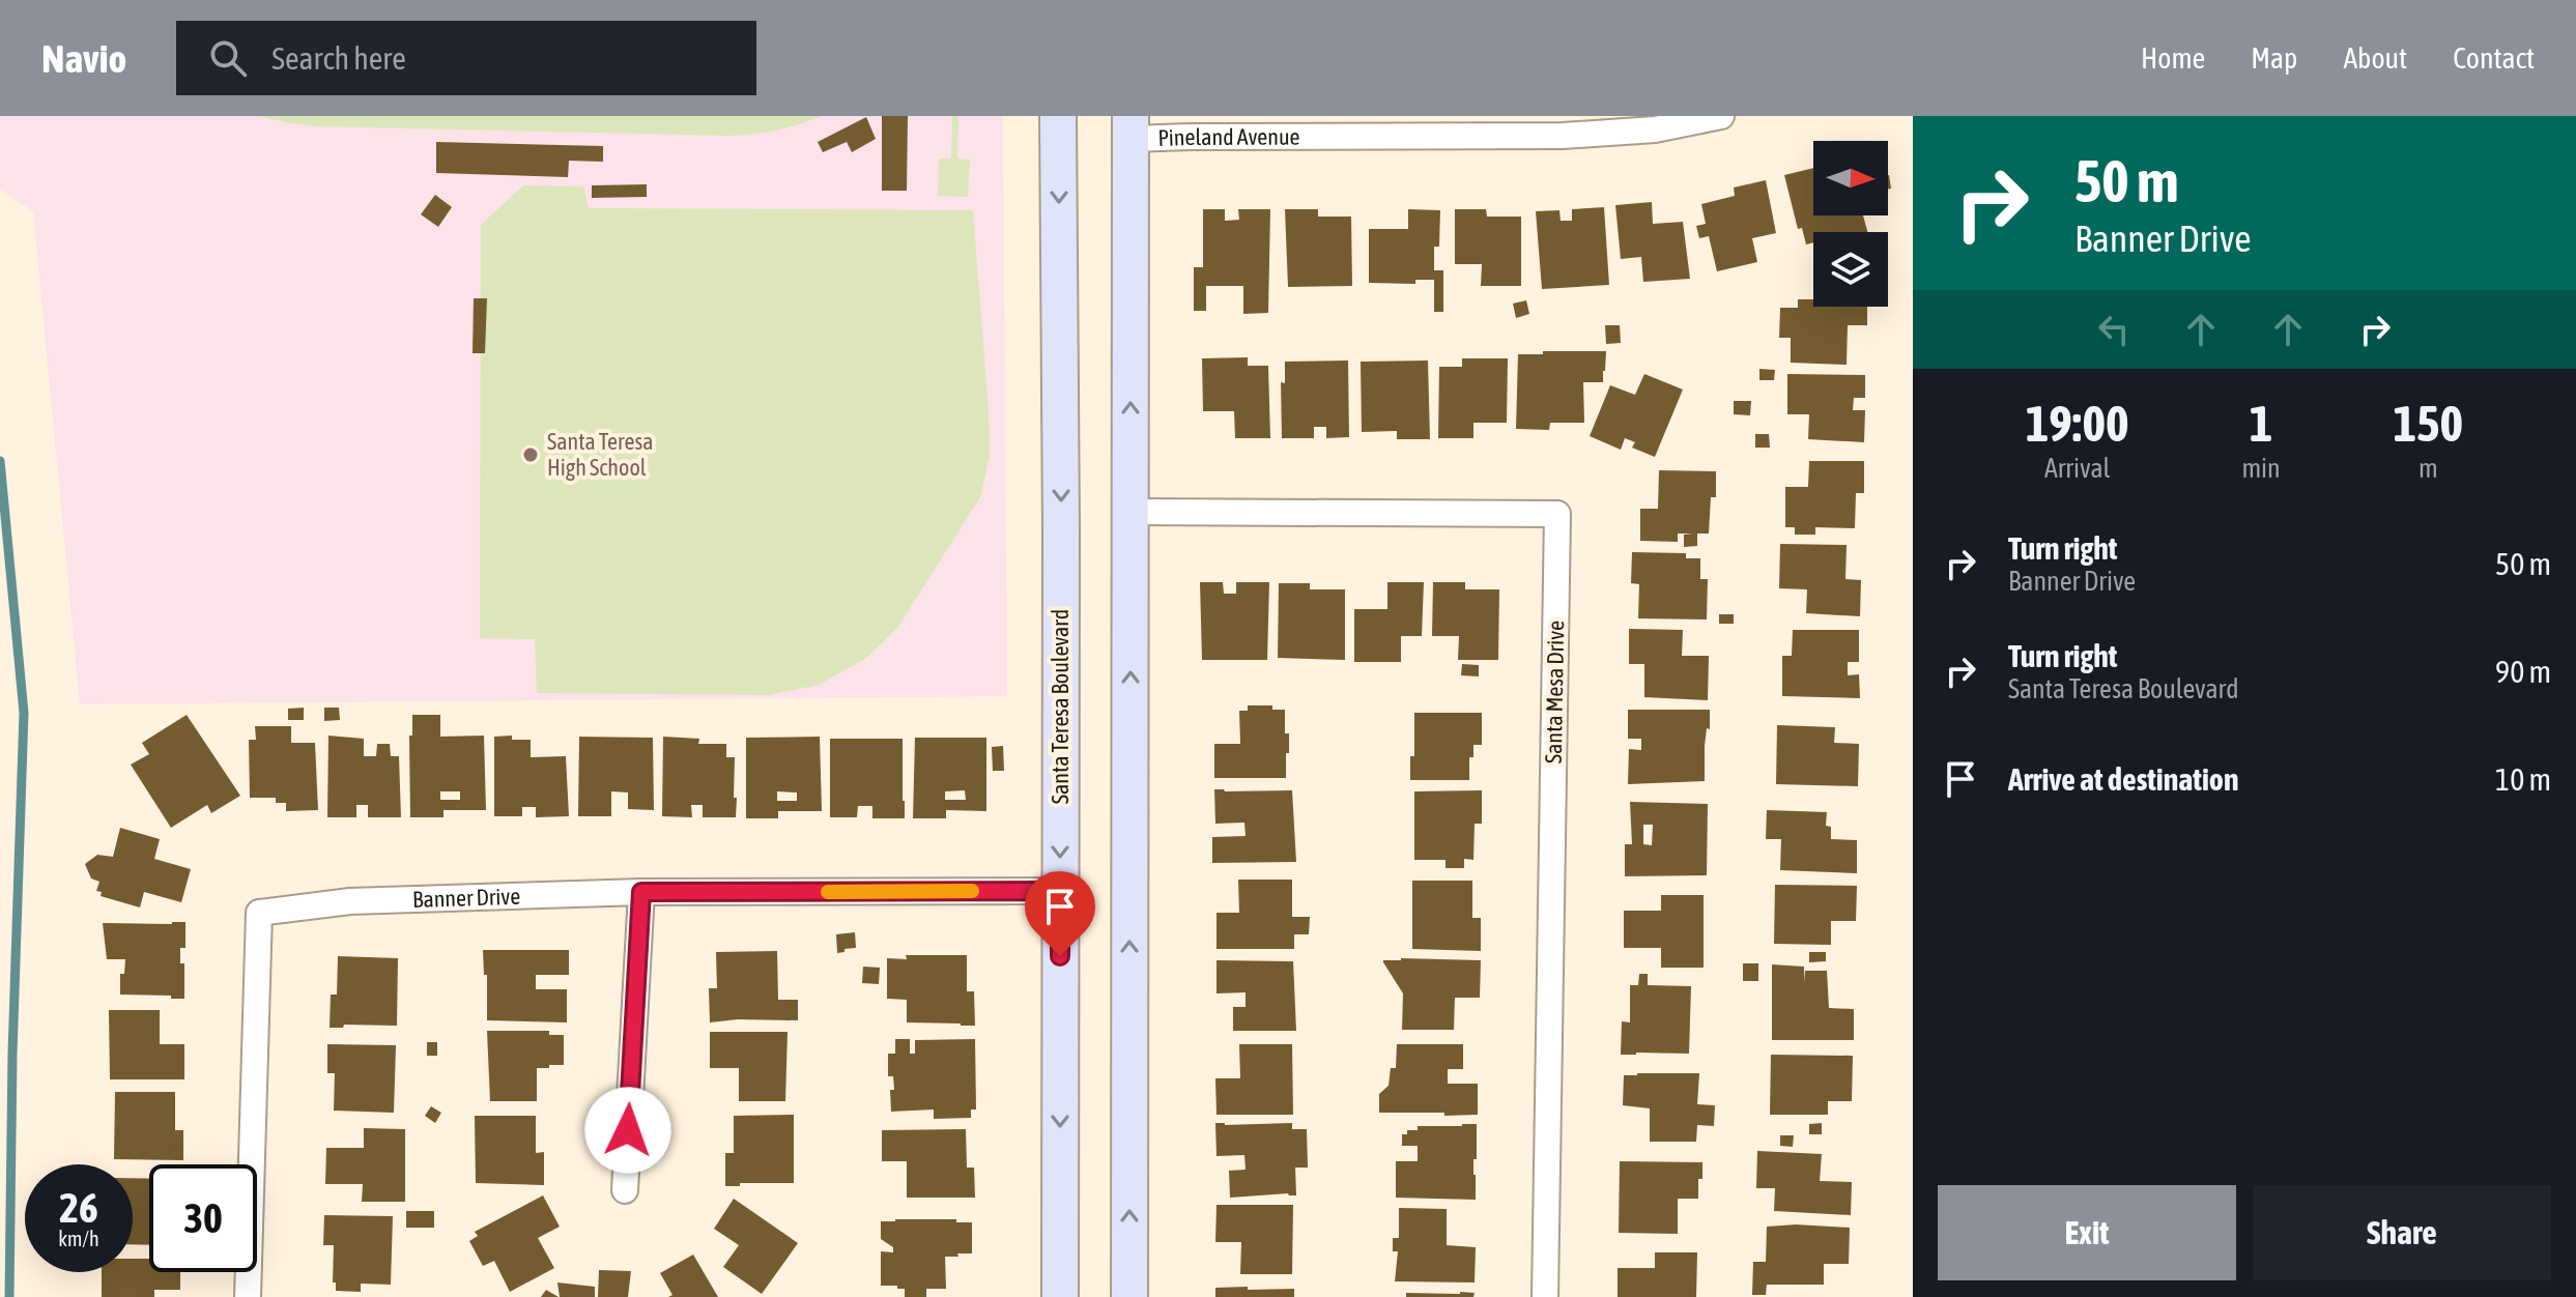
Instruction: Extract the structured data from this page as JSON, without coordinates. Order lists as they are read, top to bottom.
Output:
{
  "streets": {
    "main road": ["Santa Teresa Boulevard"],
    "street": ["Pineland Avenue", "Santa Mesa Drive", "Banner Drive"]
  },
  "crossings": [
    ["Santa Teresa Boulevard", "Banner Drive"]
  ],
  "places": ["Santa Teresa High School"],
  "north": "right",
  "page": {
    "header": "Navio",
    "search": "Search here",
    "nav": [
      "Home",
      "Map",
      "About",
      "Contact"
    ],
    "turn": ["50 m", "Banner Drive"],
    "eta": [
      "19:00",
      "Arrival",
      "1",
      "min",
      "150",
      "m"
    ],
    "list": [
      {
        "name": "Turn right",
        "note": "Banner Drive",
        "value": "50 m"
      },
      {
        "name": "Turn right",
        "note": "Santa Teresa Boulevard",
        "value": "90 m"
      },
      {
        "name": "Arrive at destination",
        "value": "10 m"
      }
    ],
    "speed": "26 km/h",
    "limit": "30",
    "buttons": ["Exit", "Share"]
  }
}
